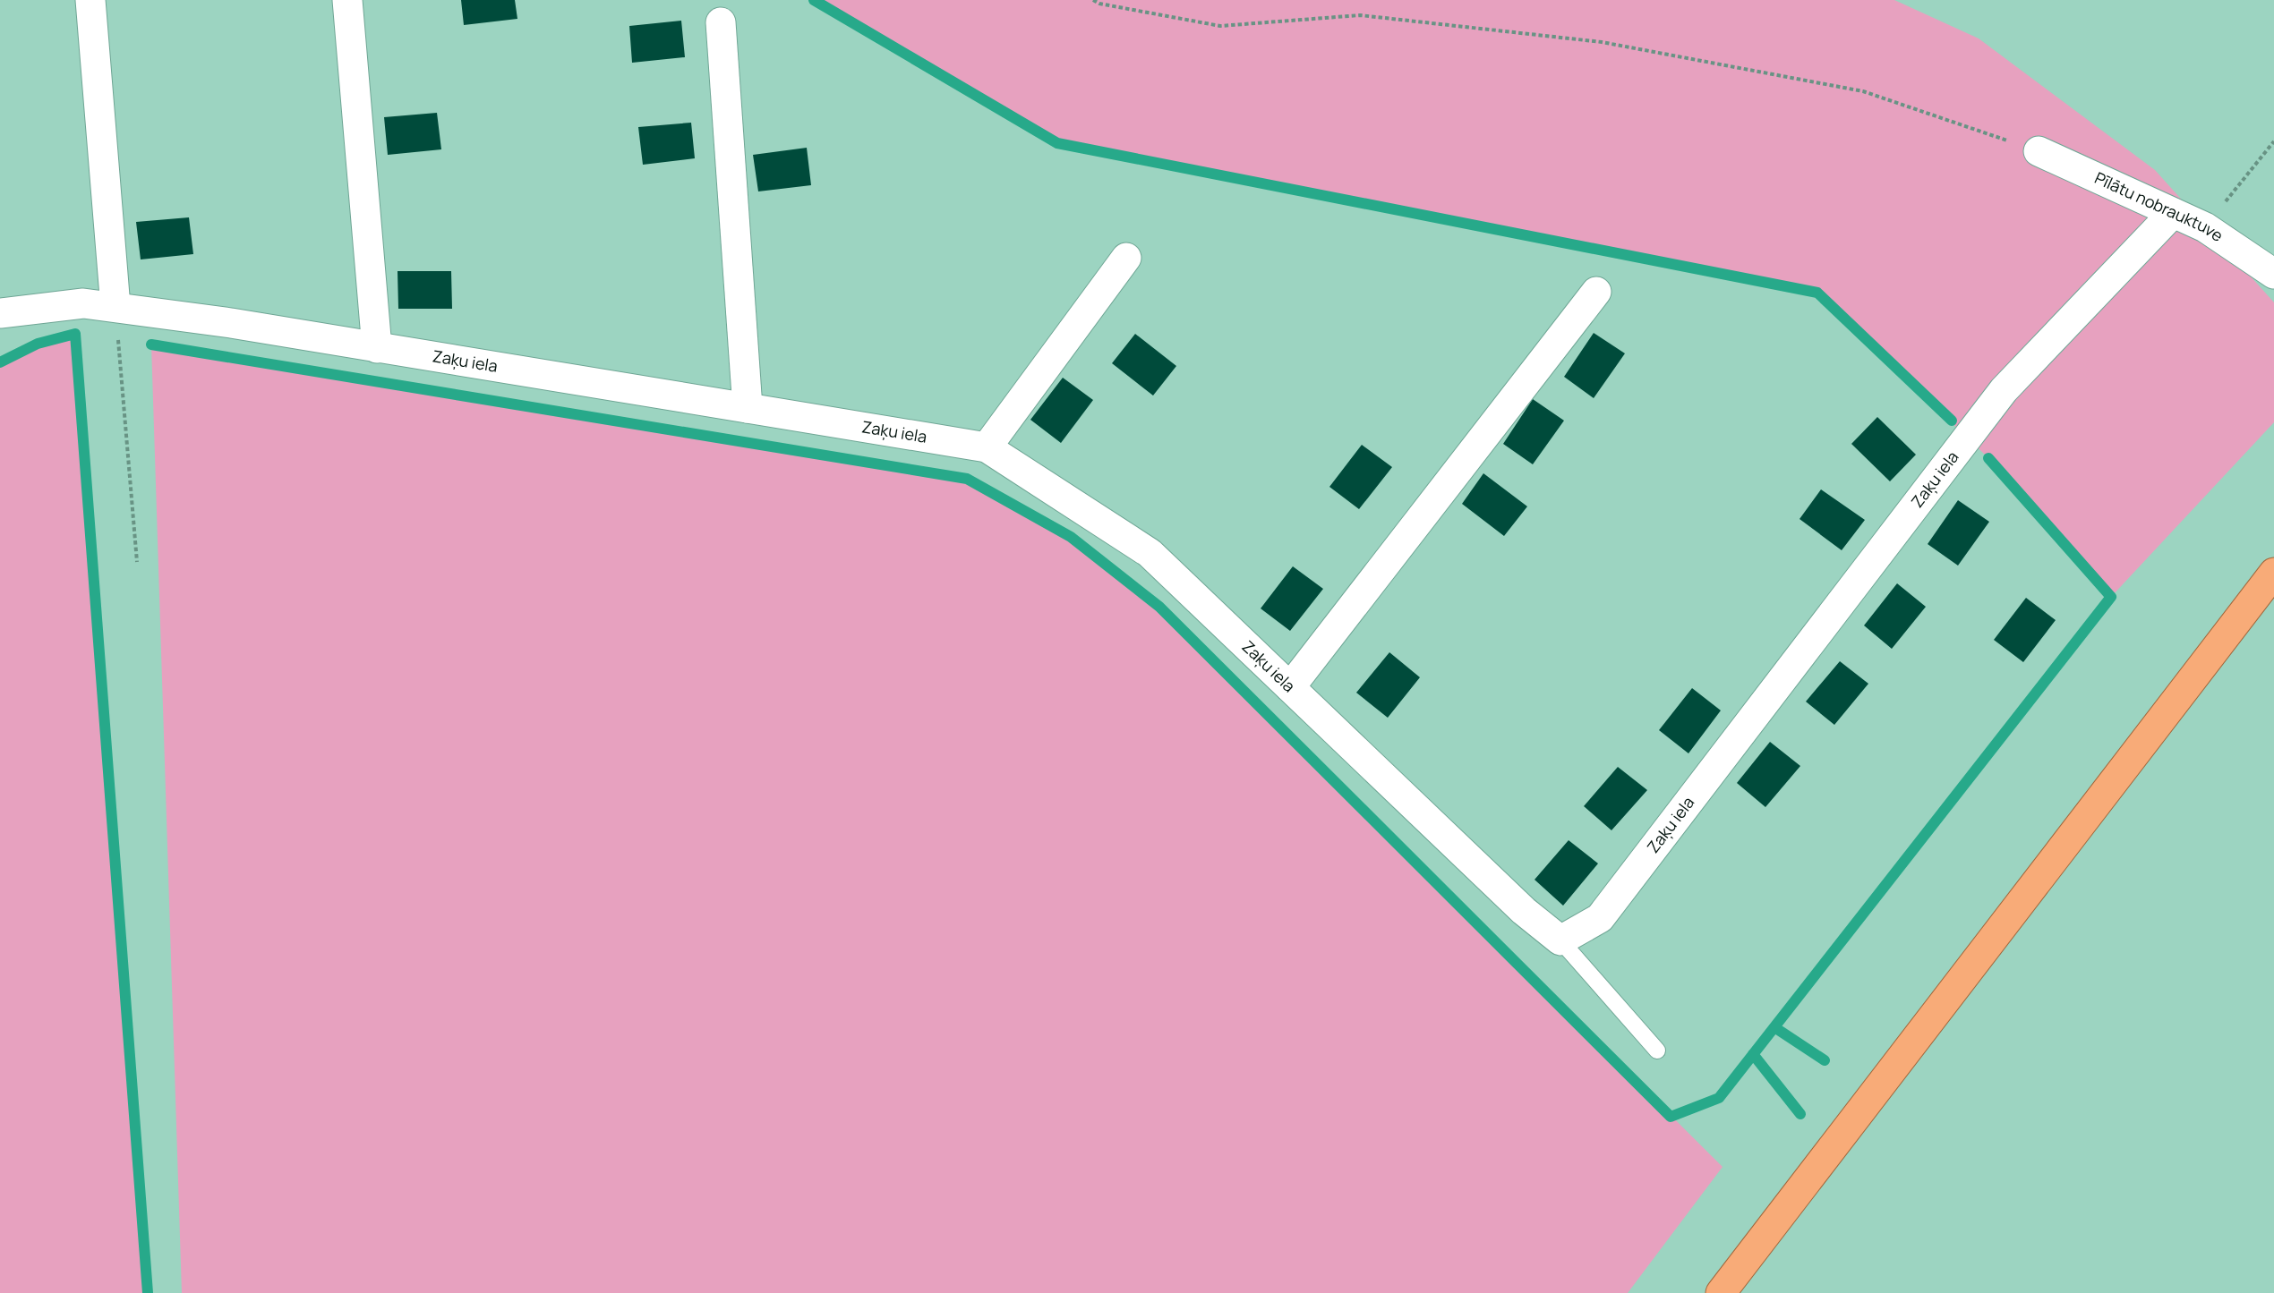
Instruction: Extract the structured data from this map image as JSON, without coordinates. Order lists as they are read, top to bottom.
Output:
{
  "streets": {
    "street": ["Pīlātu nobrauktuve", "Zaķu iela"]
  },
  "crossings": [
    ["Pīlātu nobrauktuve", "Zaķu iela"]
  ]
}
